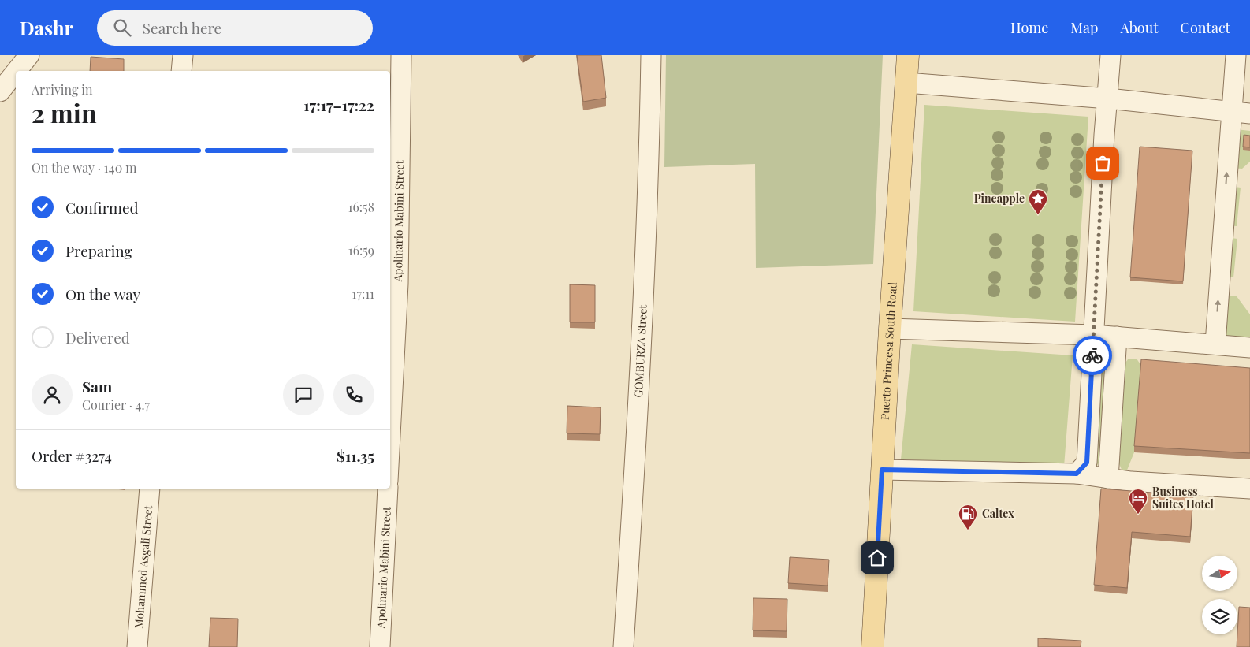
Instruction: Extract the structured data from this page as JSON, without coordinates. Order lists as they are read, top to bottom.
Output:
{
  "streets": {
    "main road": ["Puerto Princesa South Road"],
    "street": ["Apolinario Mabini Street", "GOMBURZA Street", "Mohammed Asgali Street"]
  },
  "places": {
    "place": ["Pineapple"],
    "hotel": ["Business Suites Hotel"],
    "fuel station": ["Caltex"]
  },
  "north": "right",
  "page": {
    "header": "Dashr",
    "search": "Search here",
    "nav": [
      "Home",
      "Map",
      "About",
      "Contact"
    ],
    "heading": ["2 min", "Arriving in", "17:17–17:22"],
    "panel": [
      "Sam",
      "Courier · 4.7",
      "Order #3274",
      "$11.35"
    ],
    "bar": "On the way · 140 m",
    "list": [
      ["Confirmed", "16:58"],
      ["Preparing", "16:59"],
      ["On the way", "17:11"],
      "Delivered"
    ]
  }
}
